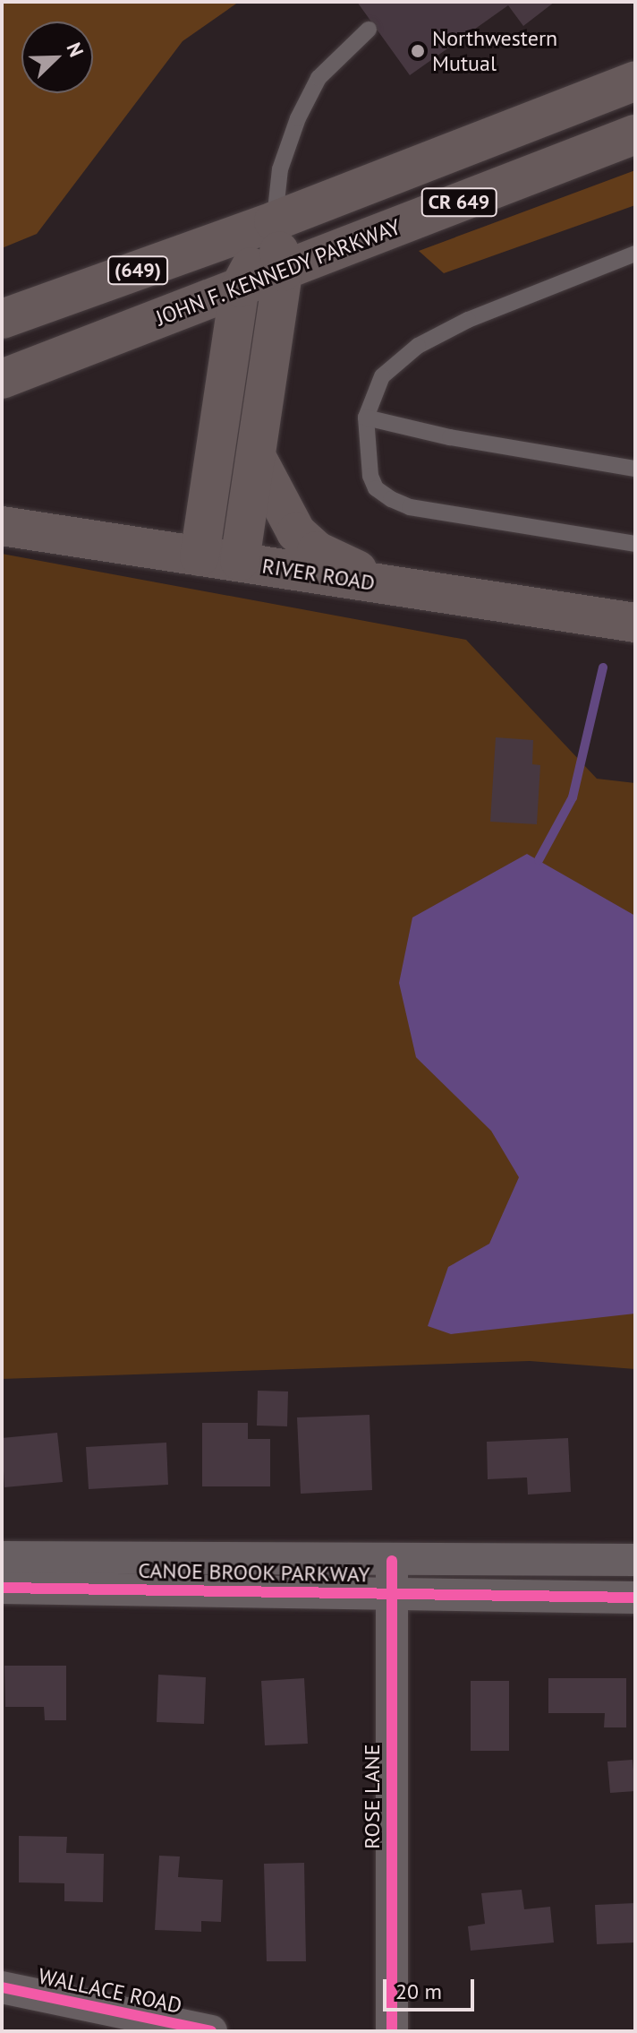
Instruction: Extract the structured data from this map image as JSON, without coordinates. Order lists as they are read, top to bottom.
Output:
{
  "streets": {
    "main road": [
      "CR 649",
      "(649)",
      "JOHN F. KENNEDY PARKWAY",
      "RIVER ROAD"
    ],
    "street": ["CANOE BROOK PARKWAY", "ROSE LANE", "WALLACE ROAD"]
  },
  "crossings": [
    ["CR 649", "(649)"],
    ["CANOE BROOK PARKWAY", "ROSE LANE"]
  ],
  "places": ["Northwestern Mutual"],
  "scale_bar": "20 m",
  "north": "top right"
}
